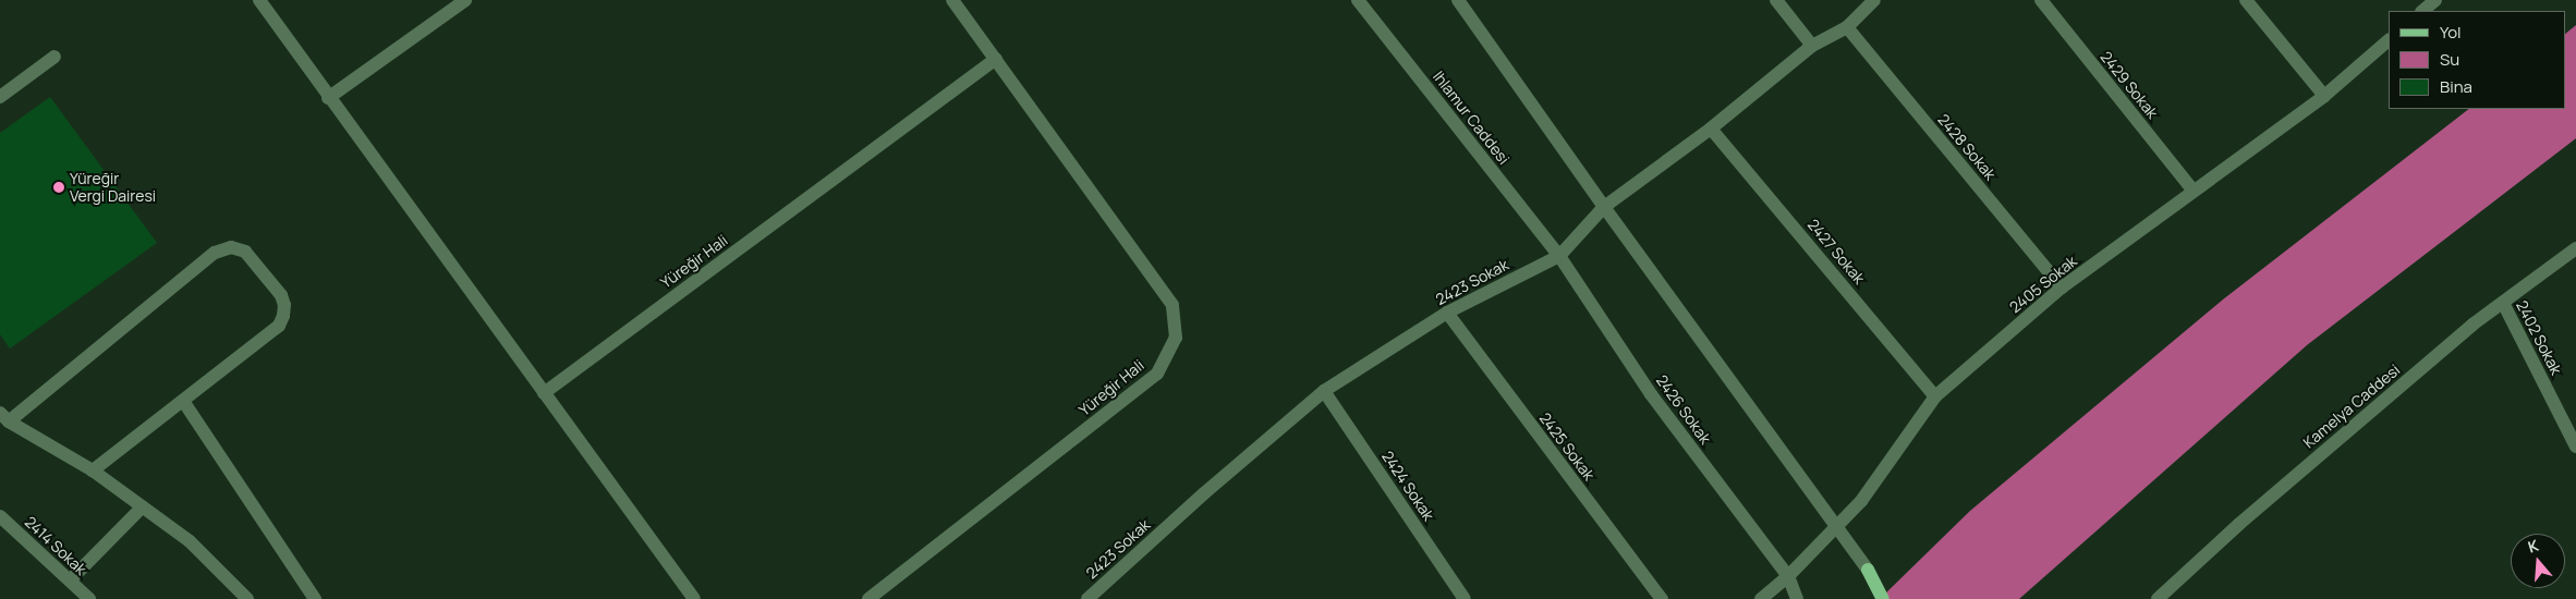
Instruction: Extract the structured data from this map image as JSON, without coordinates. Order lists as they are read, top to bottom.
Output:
{
  "streets": {
    "street": [
      "2429 Sokak",
      "Ihlamur Caddesi",
      "2428 Sokak",
      "2427 Sokak",
      "Yüreğir Hali",
      "2423 Sokak",
      "2405 Sokak",
      "2402 Sokak",
      "Kamelya Caddesi",
      "2426 Sokak",
      "2425 Sokak",
      "2424 Sokak",
      "2414 Sokak"
    ]
  },
  "crossings": [
    ["2429 Sokak", "2405 Sokak"],
    ["Ihlamur Caddesi", "2423 Sokak"],
    ["Ihlamur Caddesi", "2426 Sokak"],
    ["2428 Sokak", "2423 Sokak"],
    ["2428 Sokak", "2405 Sokak"],
    ["2427 Sokak", "2423 Sokak"],
    ["2427 Sokak", "2405 Sokak"],
    ["2423 Sokak", "2426 Sokak"],
    ["2423 Sokak", "2425 Sokak"],
    ["2423 Sokak", "2424 Sokak"],
    ["2405 Sokak", "2426 Sokak"],
    ["2402 Sokak", "Kamelya Caddesi"]
  ],
  "places": ["Yüreğir Vergi Dairesi"],
  "legend": ["Yol", "Su", "Bina"],
  "north": "top"
}
